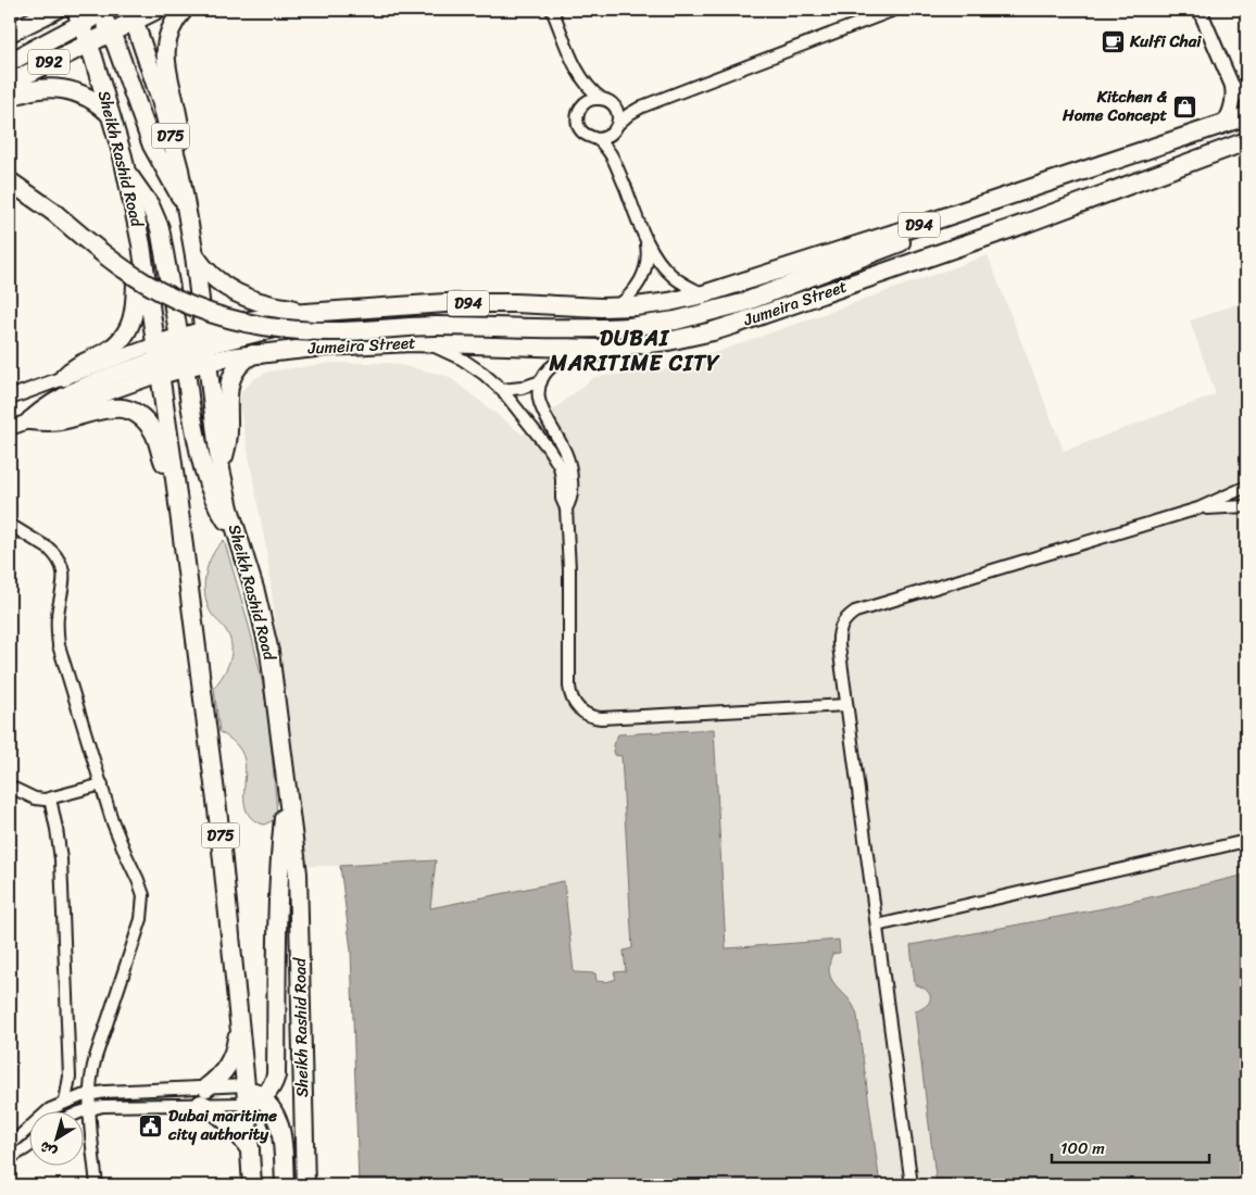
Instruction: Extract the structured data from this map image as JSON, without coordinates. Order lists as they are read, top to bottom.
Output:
{
  "streets": {
    "main road": [
      "D92",
      "D75",
      "Sheikh Rashid Road",
      "D94",
      "Jumeira Street"
    ]
  },
  "crossings": [
    ["D92", "Sheikh Rashid Road"],
    ["Sheikh Rashid Road", "Jumeira Street"]
  ],
  "districts": ["DUBAI MARITIME CITY"],
  "places": {
    "cafe": ["Kulfi Chai"],
    "shop": ["Kitchen & Home Concept"],
    "public building": ["Dubai maritime city authority"]
  },
  "scale_bar": "100 m",
  "north": "bottom left"
}
